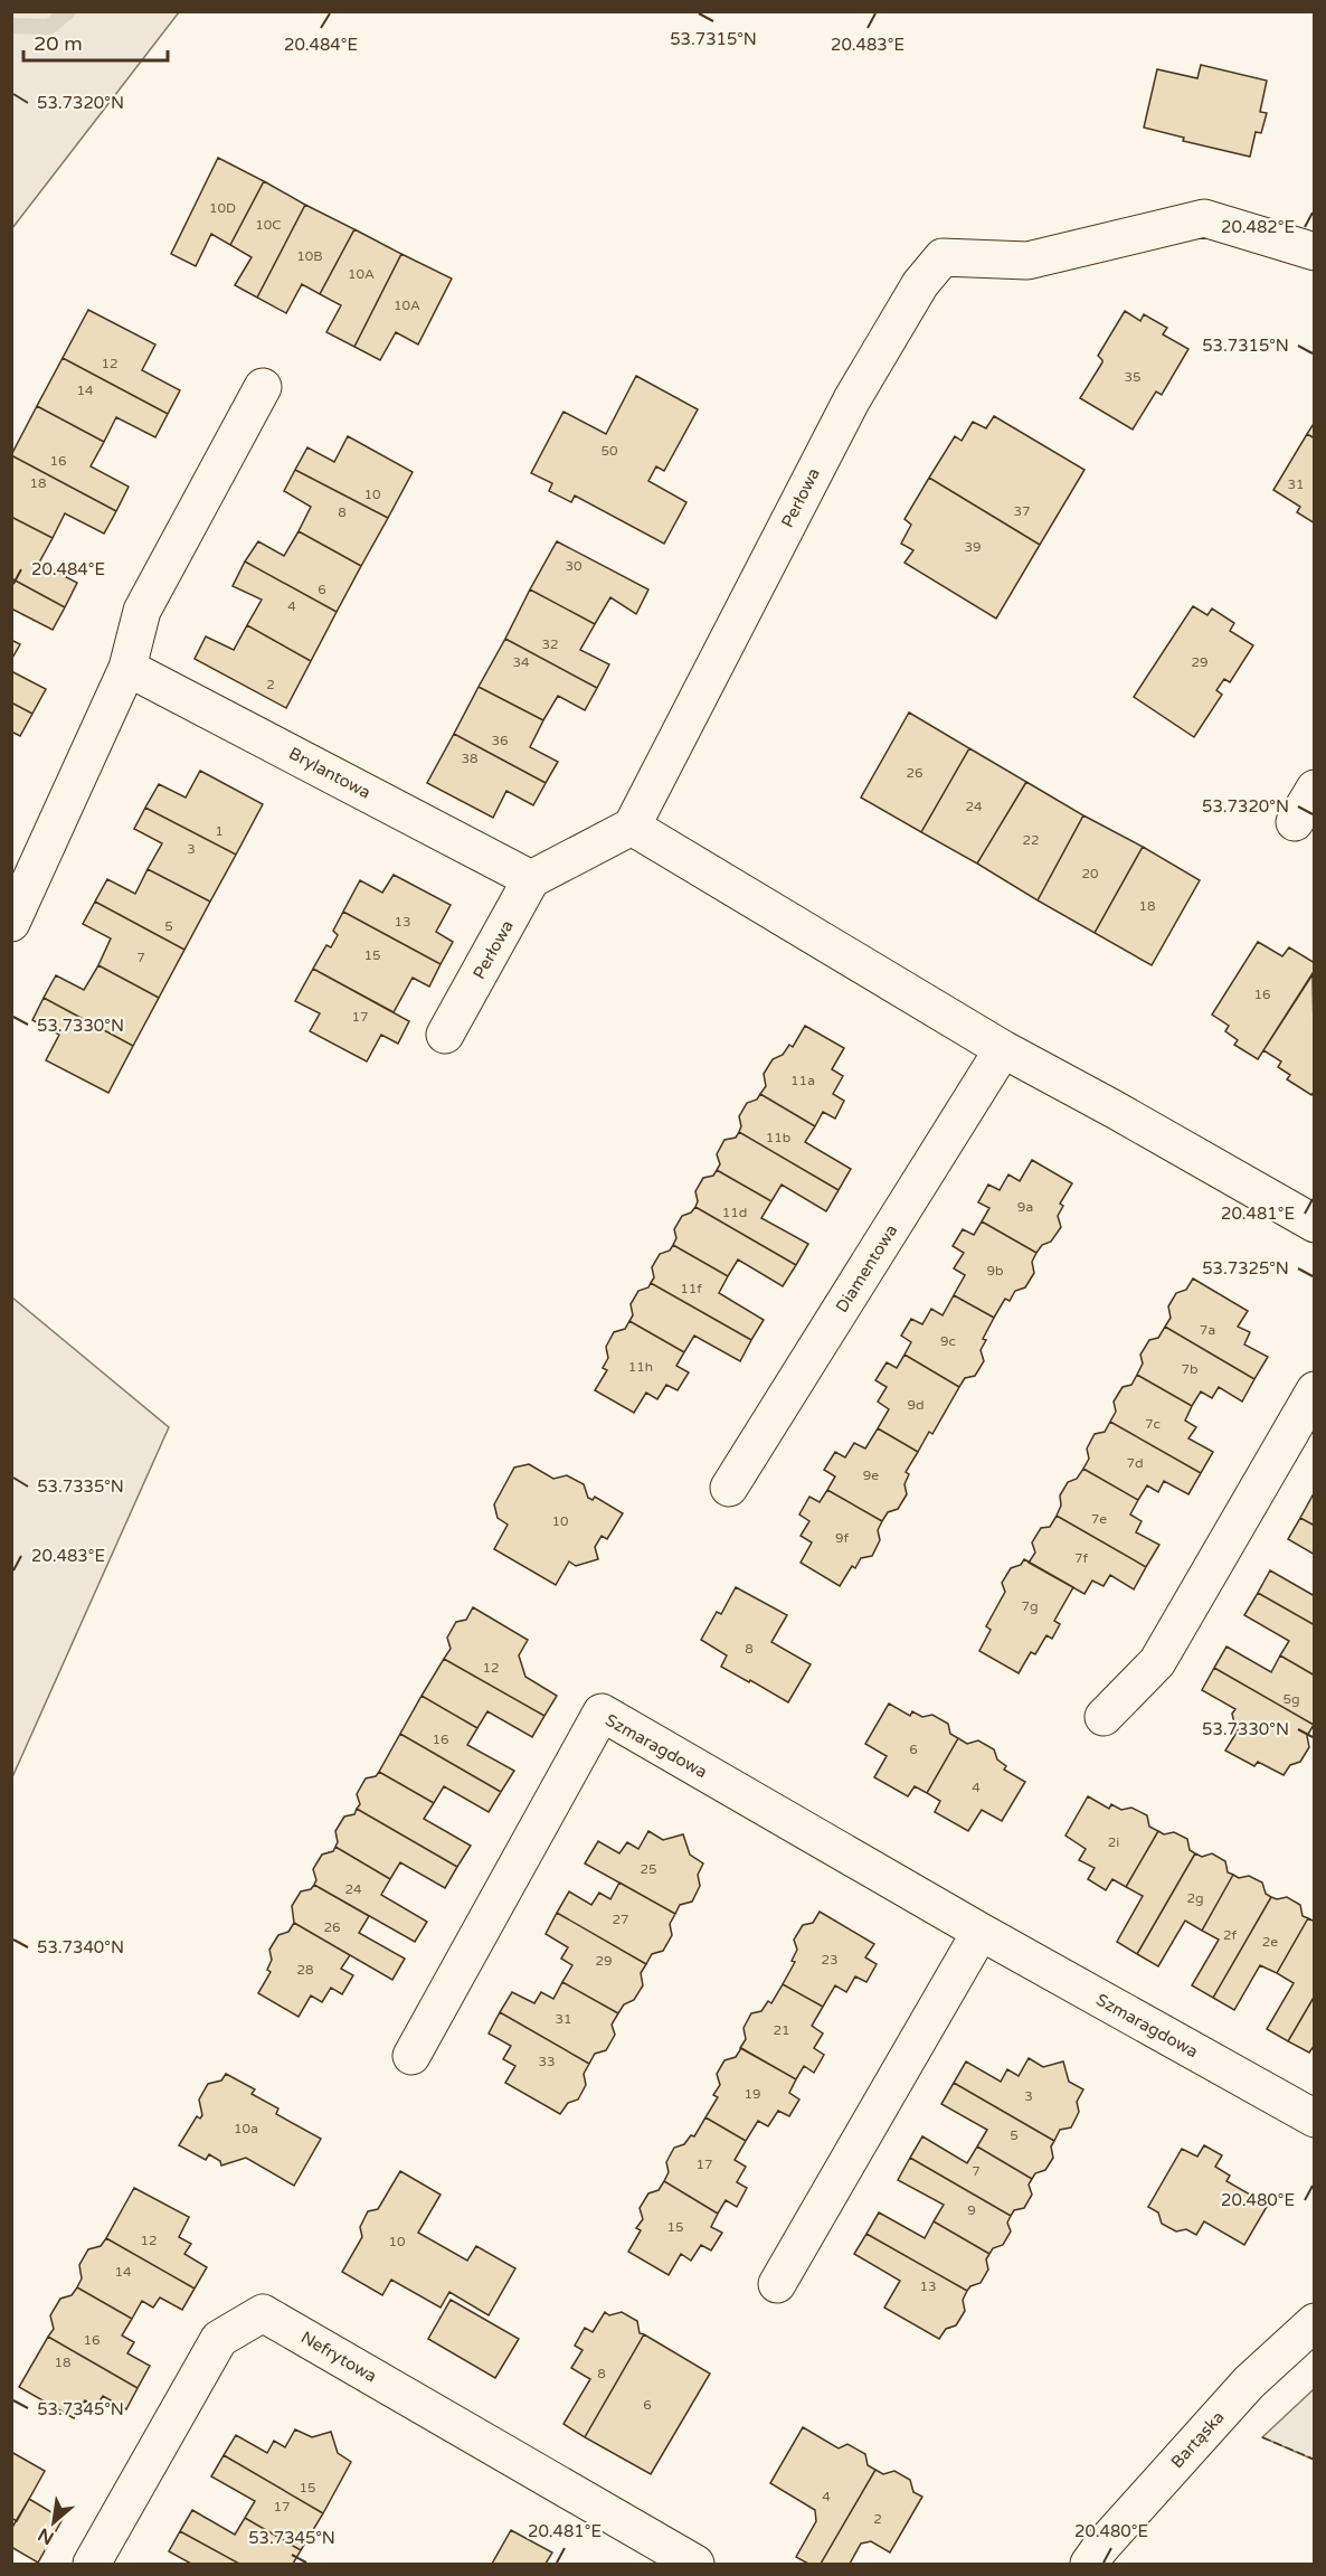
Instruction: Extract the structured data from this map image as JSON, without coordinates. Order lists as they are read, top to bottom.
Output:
{
  "streets": {
    "street": [
      "Perłowa",
      "Brylantowa",
      "Diamentowa",
      "Szmaragdowa",
      "Nefrytowa",
      "Bartąska"
    ]
  },
  "crossings": [
    ["Perłowa", "Brylantowa"]
  ],
  "house_numbers": [
    "10D",
    "10C",
    "10B",
    "10A",
    "10A",
    "12",
    "35",
    "14",
    "50",
    "16",
    "18",
    "31",
    "10",
    "37",
    "8",
    "39",
    "30",
    "6",
    "4",
    "32",
    "34",
    "29",
    "2",
    "36",
    "38",
    "26",
    "24",
    "1",
    "22",
    "3",
    "20",
    "18",
    "13",
    "5",
    "15",
    "7",
    "16",
    "17",
    "11a",
    "11b",
    "9a",
    "11d",
    "9b",
    "11f",
    "7a",
    "9c",
    "11h",
    "7b",
    "9d",
    "7c",
    "7d",
    "9e",
    "7e",
    "10",
    "9f",
    "7f",
    "7g",
    "8",
    "12",
    "5g",
    "16",
    "6",
    "4",
    "2i",
    "25",
    "24",
    "2g",
    "27",
    "26",
    "2f",
    "2e",
    "23",
    "29",
    "28",
    "31",
    "21",
    "33",
    "19",
    "3",
    "10a",
    "5",
    "17",
    "7",
    "9",
    "15",
    "12",
    "10",
    "14",
    "13",
    "16",
    "18",
    "8",
    "6",
    "15",
    "4",
    "17",
    "2"
  ],
  "scale_bar": "20 m",
  "north": "bottom left",
  "coordinates": [
    "53.7315°N",
    "20.484°E",
    "20.483°E",
    "53.7320°N",
    "20.482°E",
    "53.7330°N",
    "20.481°E",
    "53.7325°N",
    "53.7335°N",
    "53.7340°N",
    "20.480°E",
    "53.7345°N"
  ]
}
